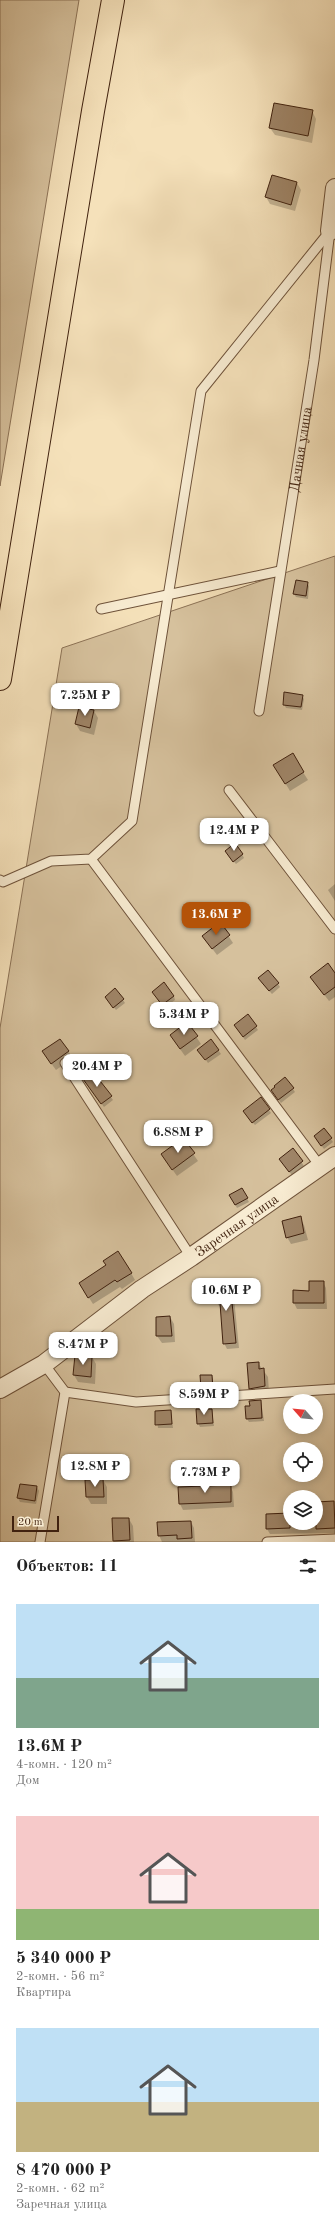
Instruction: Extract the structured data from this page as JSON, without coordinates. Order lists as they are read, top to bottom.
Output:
{
  "streets": {
    "street": ["Дачная улица", "Заречная улица"]
  },
  "scale_bar": "20 m",
  "north": "top left",
  "page": {
    "price": [
      "7.25M ₽",
      "12.4M ₽",
      "13.6M ₽",
      "5.34M ₽",
      "20.4M ₽",
      "6.88M ₽",
      "10.6M ₽",
      "8.47M ₽",
      "8.59M ₽",
      "12.8M ₽",
      "7.73M ₽"
    ],
    "scale": "20 m",
    "heading": "Объектов: 11",
    "list": [
      {
        "name": "13.6M ₽",
        "note": "4-комн. · 120 m² · Дом"
      },
      {
        "name": "5 340 000 ₽",
        "note": "2-комн. · 56 m² · Квартира"
      },
      {
        "name": "8 470 000 ₽",
        "note": "2-комн. · 62 m² · Заречная улица"
      }
    ]
  }
}
